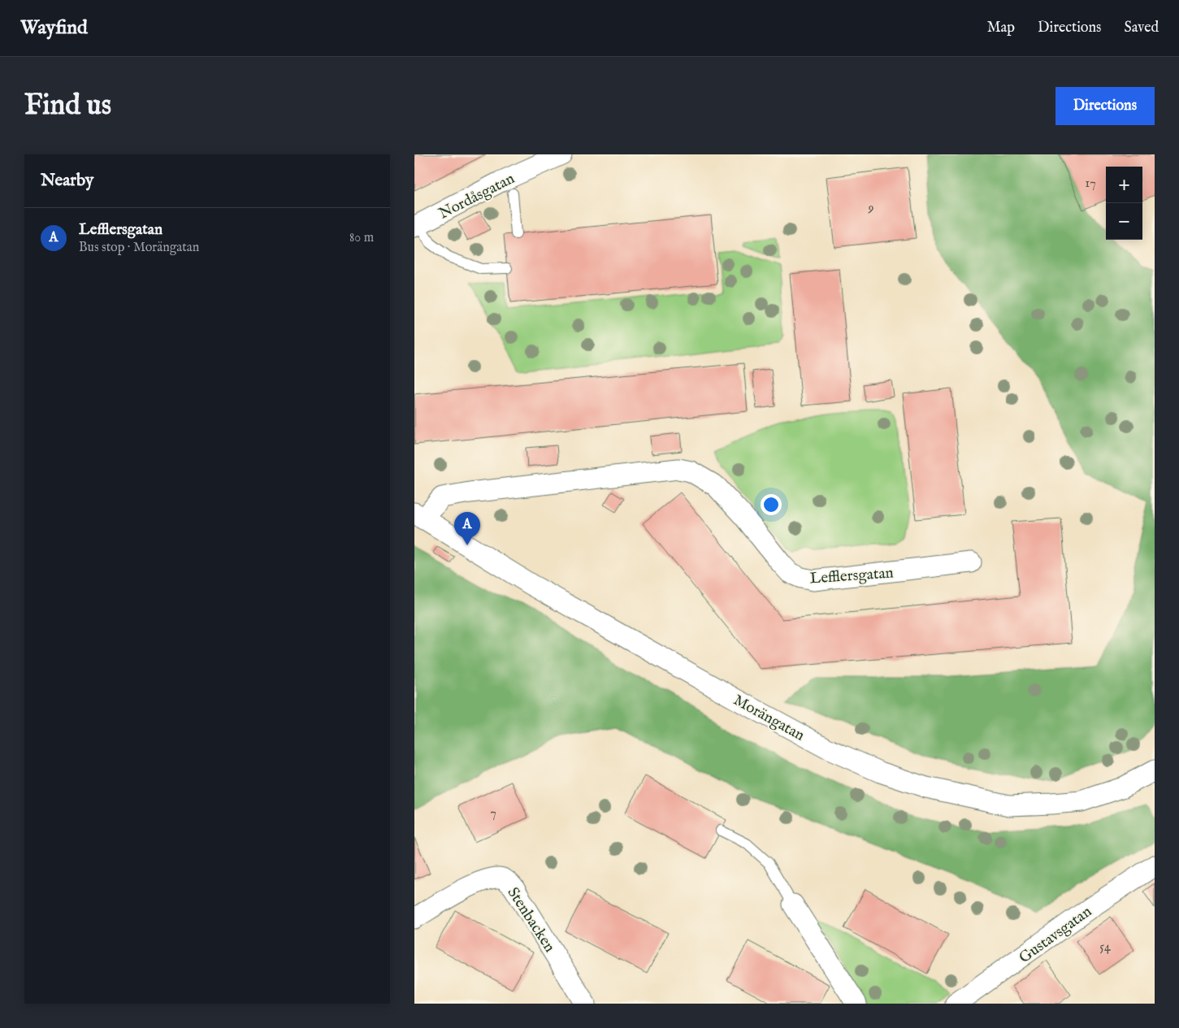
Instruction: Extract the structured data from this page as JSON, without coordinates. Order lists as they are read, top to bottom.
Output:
{
  "streets": {
    "street": [
      "Nordåsgatan",
      "Lefflersgatan",
      "Morängatan",
      "Stenbacken",
      "Gustavsgatan"
    ]
  },
  "crossings": [
    ["Lefflersgatan", "Morängatan"]
  ],
  "house_numbers": [
    "17",
    "9",
    "7",
    "54"
  ],
  "page": {
    "header": "Wayfind",
    "nav": ["Map", "Directions", "Saved"],
    "buttons": "Directions",
    "title": "Find us",
    "heading": "Nearby",
    "map_buttons": ["+", "−"],
    "list": [
      {
        "mark": "A",
        "name": "Lefflersgatan",
        "note": "Bus stop · Morängatan",
        "value": "80 m"
      }
    ],
    "pins": "A"
  }
}
